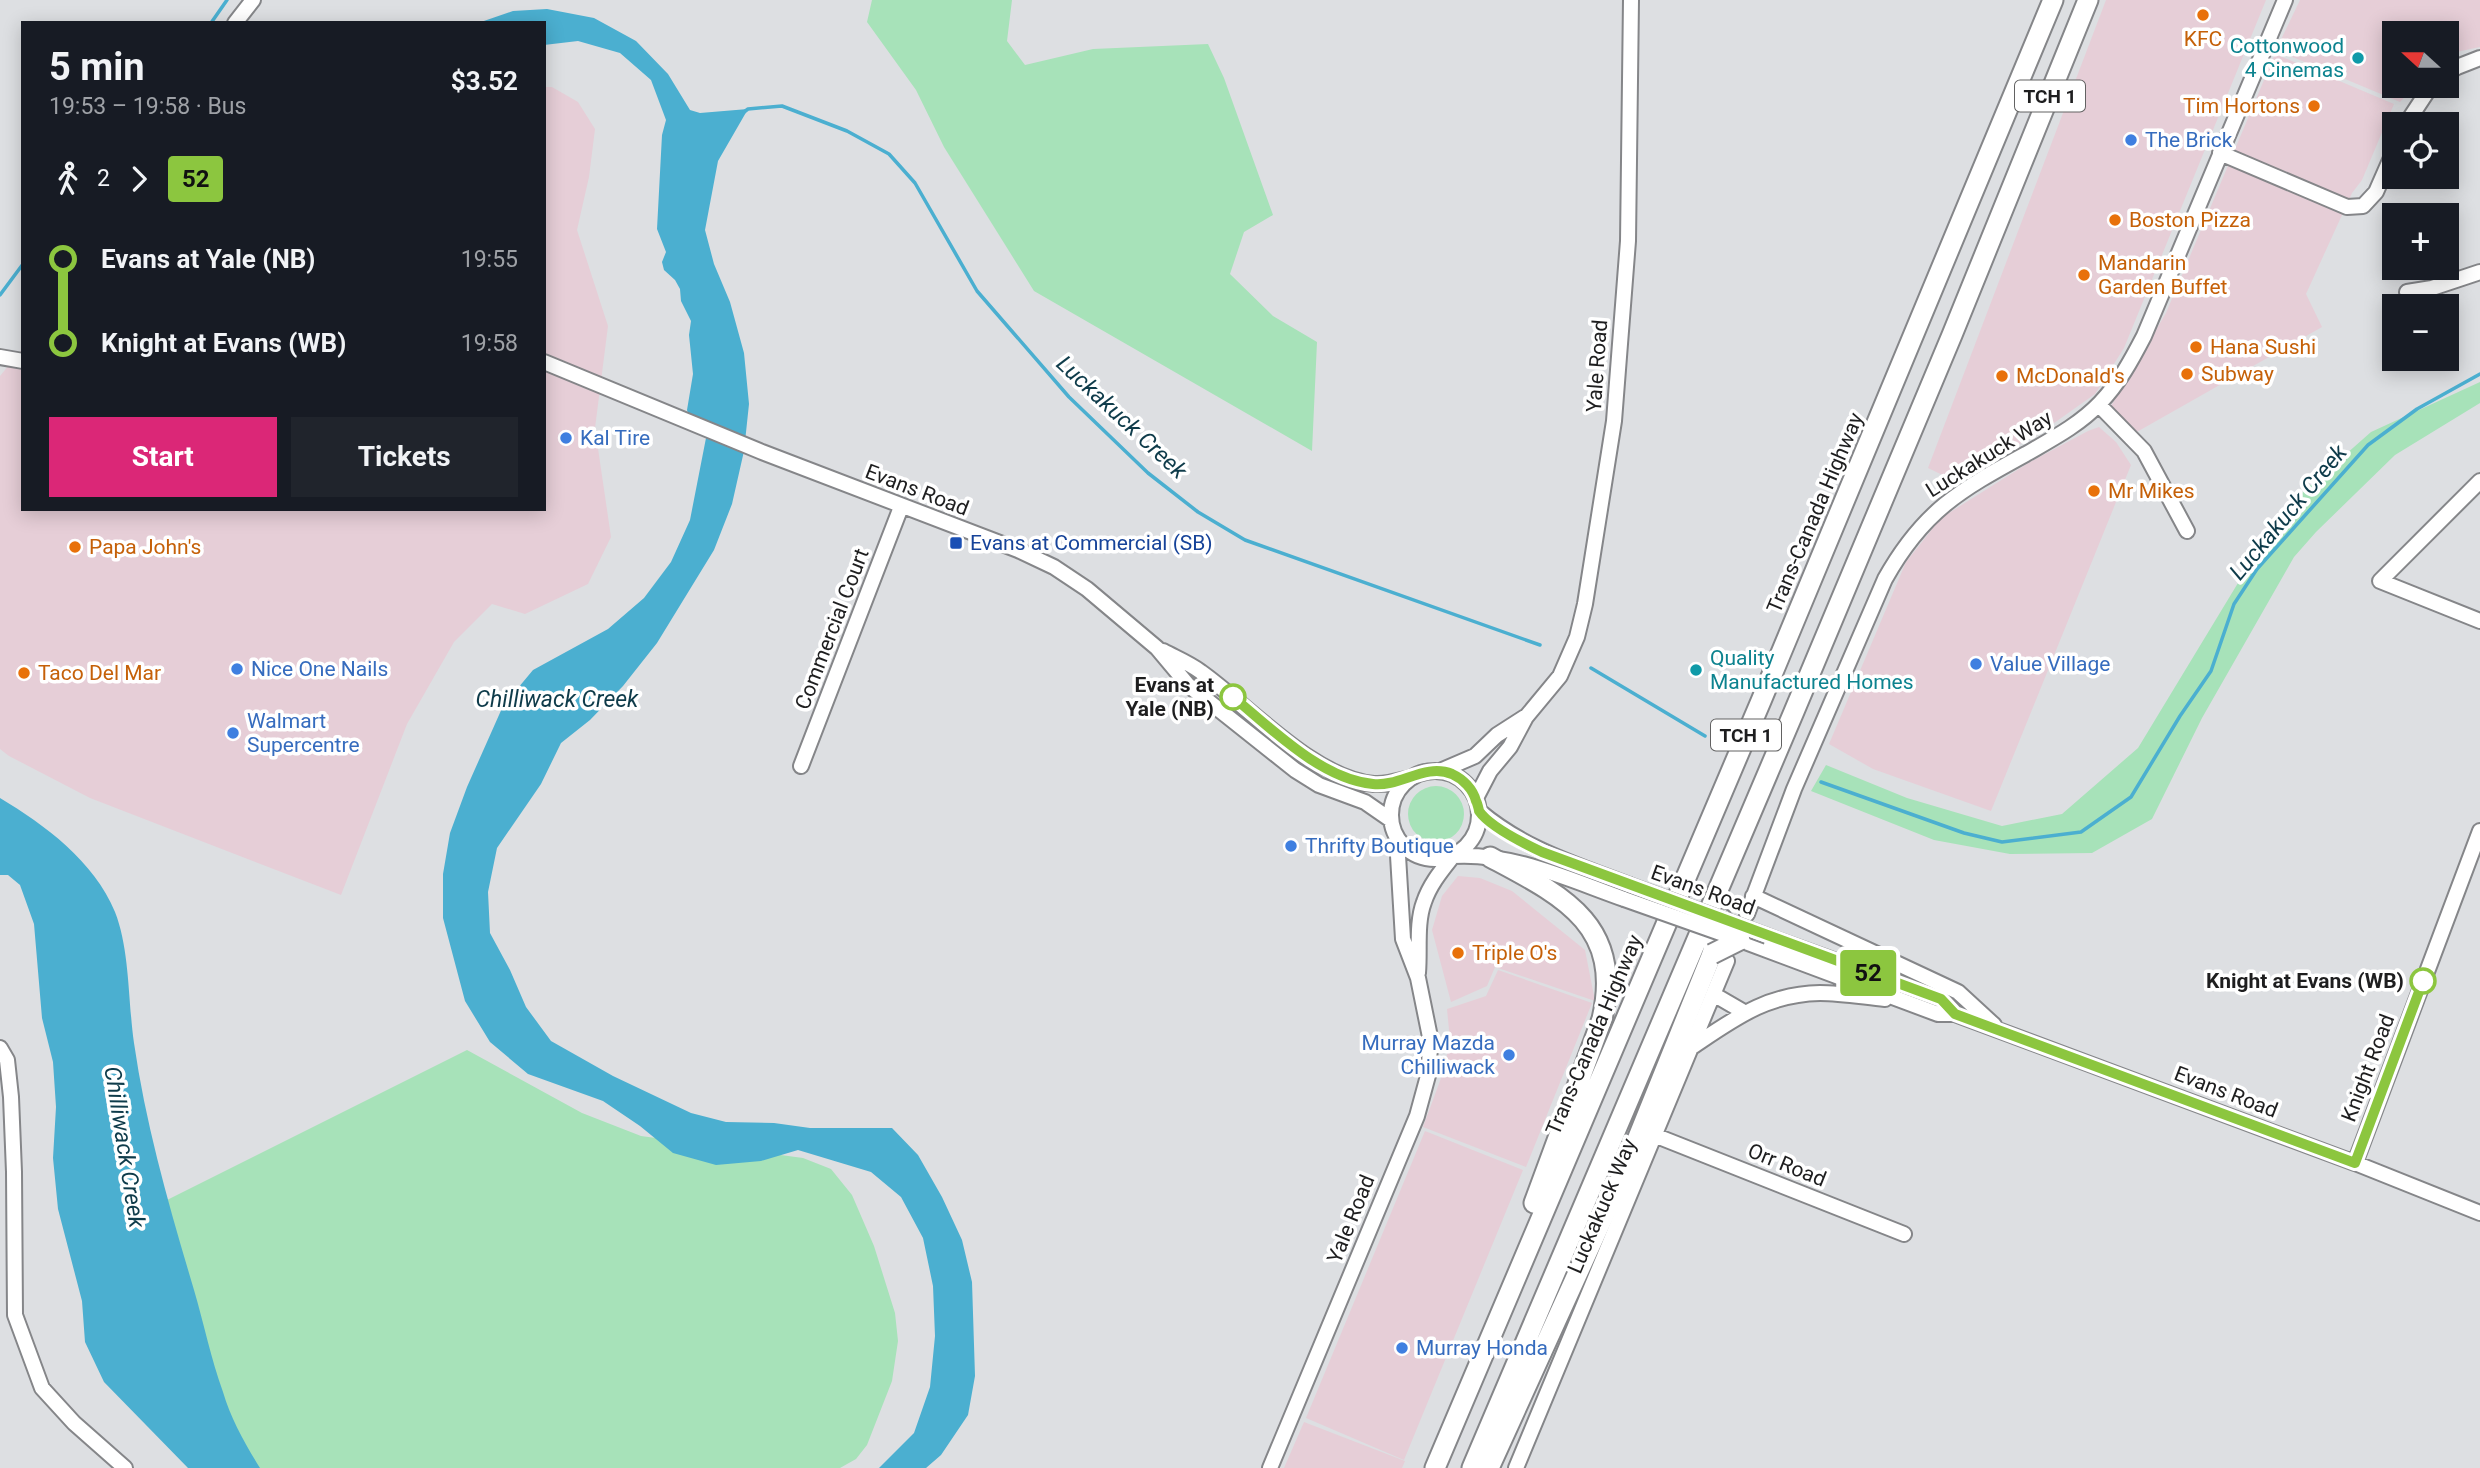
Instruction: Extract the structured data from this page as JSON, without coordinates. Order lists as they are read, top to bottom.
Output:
{
  "streets": {
    "highway": ["TCH 1", "Trans-Canada Highway"],
    "street": [
      "Yale Road",
      "Luckakuck Way",
      "Evans Road",
      "Commercial Court",
      "Knight Road",
      "Orr Road"
    ]
  },
  "crossings": [
    ["Yale Road", "Evans Road"],
    ["Luckakuck Way", "Orr Road"],
    ["Evans Road", "Commercial Court"],
    ["Evans Road", "Knight Road"]
  ],
  "water": ["Luckakuck Creek", "Chilliwack Creek"],
  "places": {
    "other": [
      "KFC",
      "Cottonwood 4 Cinemas",
      "Tim Hortons",
      "The Brick",
      "Boston Pizza",
      "Mandarin Garden Buffet",
      "Hana Sushi",
      "Subway",
      "McDonald's",
      "Kal Tire",
      "Mr Mikes",
      "Papa John's",
      "Value Village",
      "Nice One Nails",
      "Quality Manufactured Homes",
      "Taco Del Mar",
      "Evans at Yale (NB)",
      "Walmart Supercentre",
      "Thrifty Boutique",
      "Triple O's",
      "Knight at Evans (WB)",
      "Murray Mazda Chilliwack",
      "Murray Honda"
    ],
    "transit": ["Evans at Commercial (SB)"]
  },
  "lines": ["bus line 52"],
  "north": "left",
  "page": {
    "on_map": "52",
    "map_buttons": ["+", "−"],
    "heading": ["5 min", "19:53 – 19:58 · Bus", "$3.52"],
    "legs": ["2", "52"],
    "list": [
      {
        "name": "Evans at Yale (NB)",
        "value": "19:55"
      },
      {
        "name": "Knight at Evans (WB)",
        "value": "19:58"
      }
    ],
    "buttons": ["Start", "Tickets"]
  }
}
